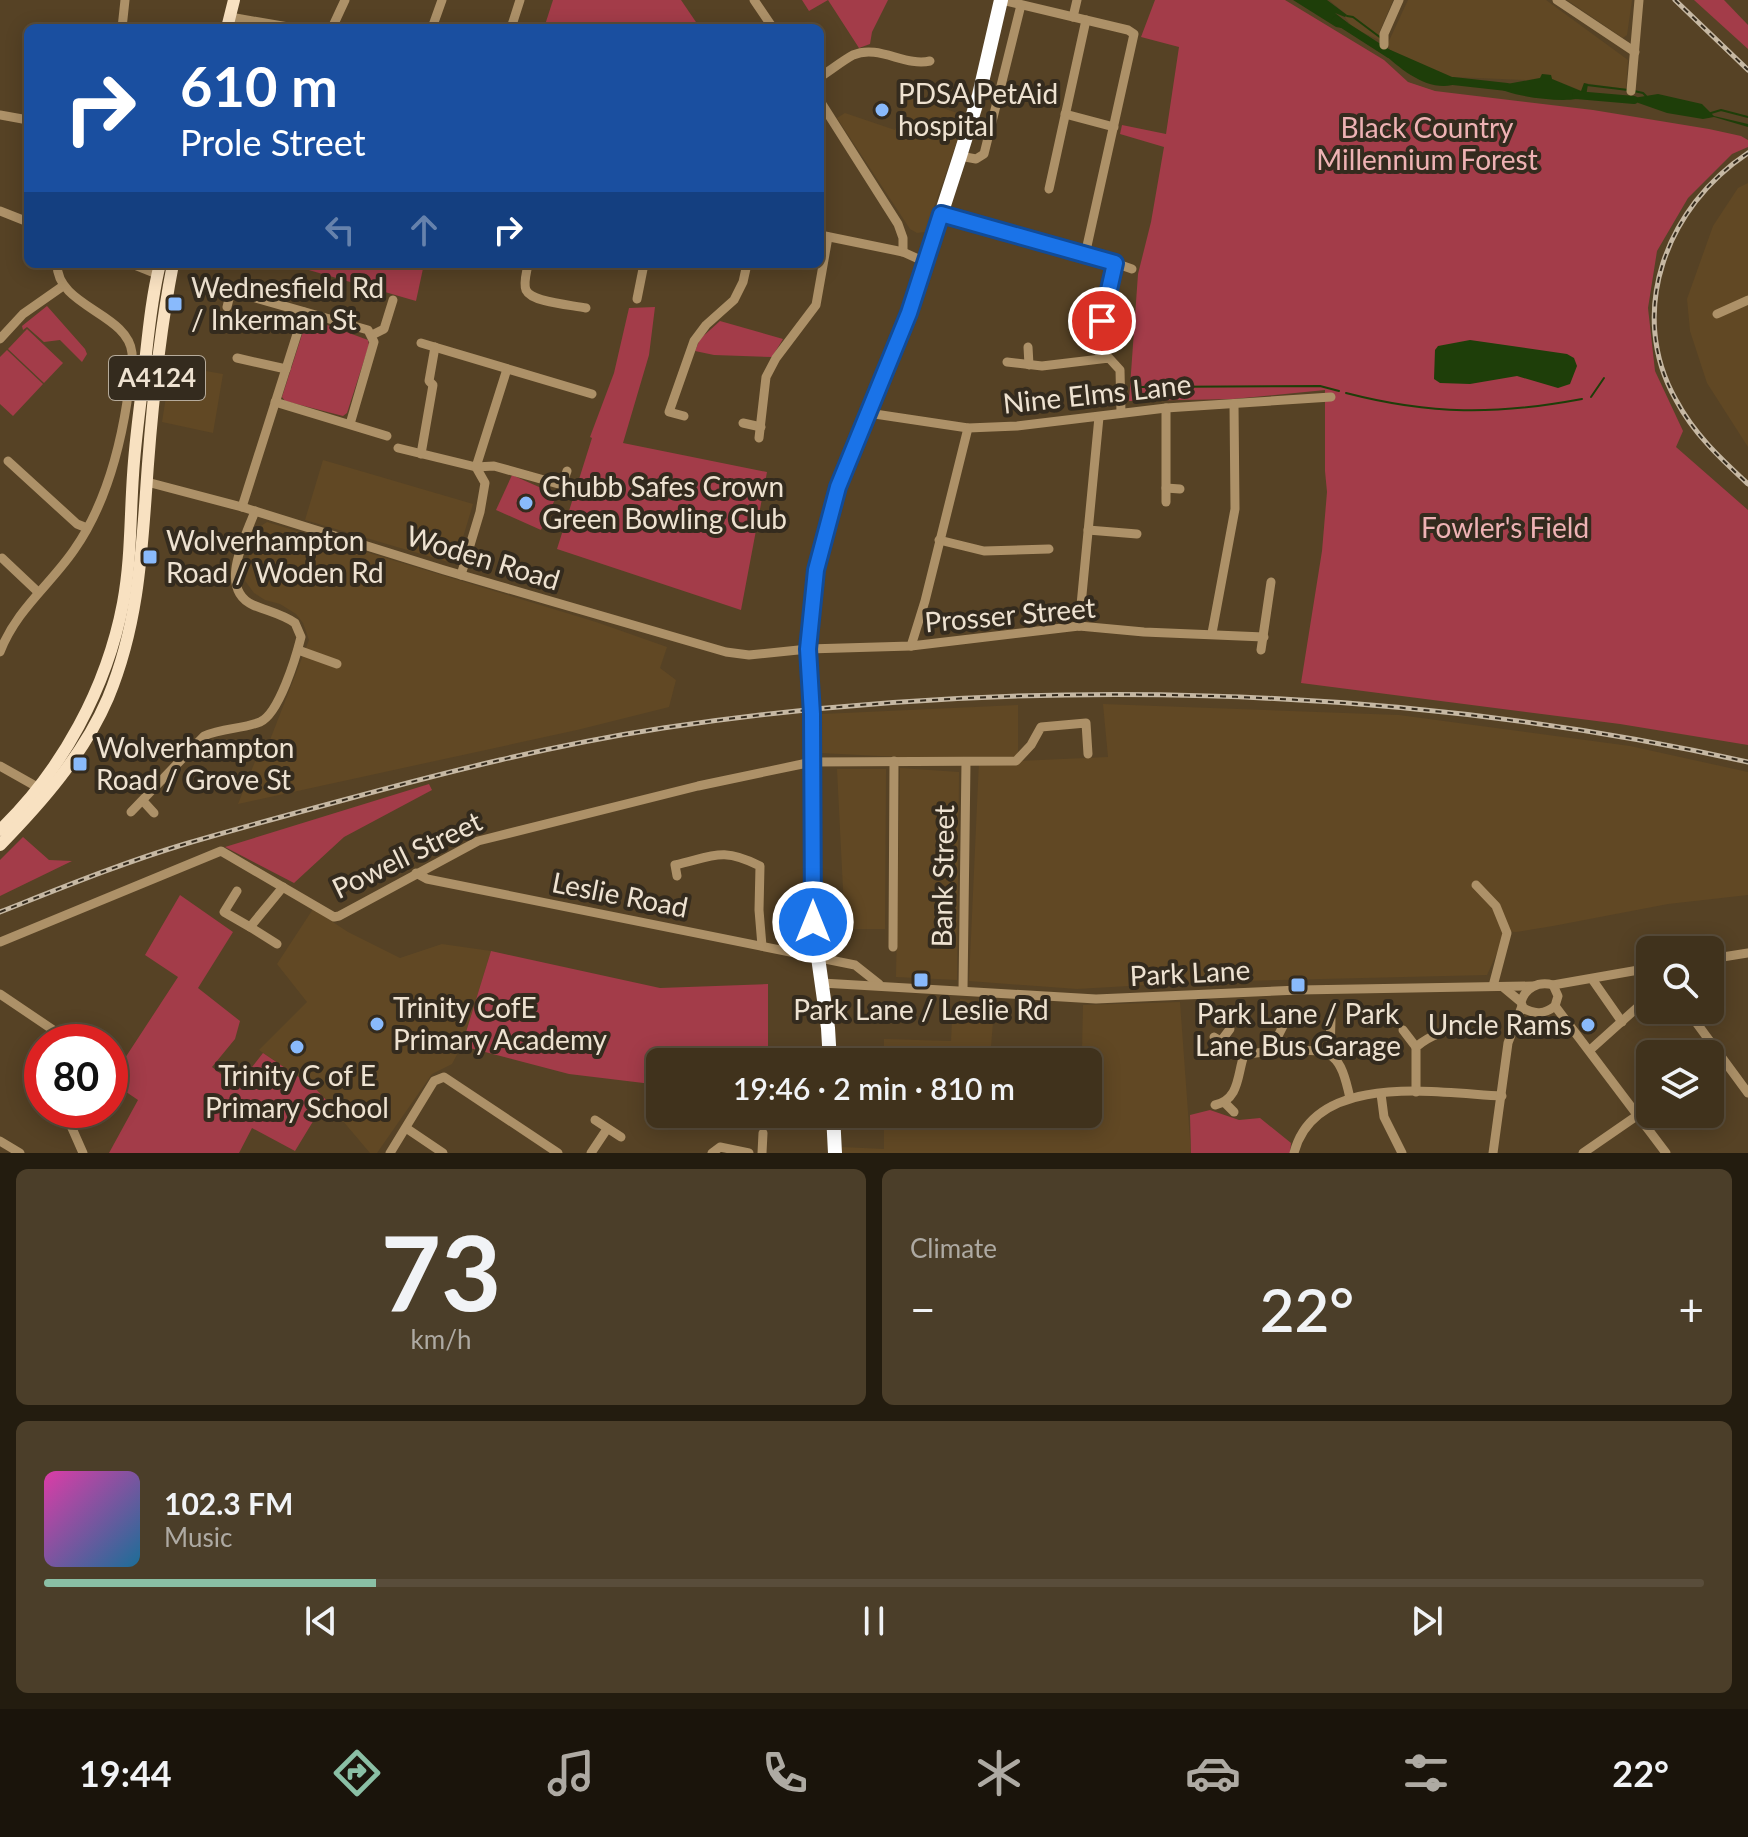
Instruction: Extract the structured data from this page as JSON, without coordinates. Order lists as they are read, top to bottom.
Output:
{
  "streets": {
    "main road": ["A4124"],
    "street": [
      "Nine Elms Lane",
      "Woden Road",
      "Prosser Street",
      "Powell Street",
      "Bank Street",
      "Leslie Road",
      "Park Lane"
    ]
  },
  "crossings": [
    ["A4124", "Woden Road"],
    ["Woden Road", "Prosser Street"],
    ["Powell Street", "Bank Street"],
    ["Powell Street", "Leslie Road"],
    ["Bank Street", "Park Lane"],
    ["Leslie Road", "Park Lane"]
  ],
  "parks": ["Black Country Millennium Forest", "Fowler's Field"],
  "places": {
    "other": [
      "PDSA PetAid hospital",
      "Chubb Safes Crown Green Bowling Club",
      "Trinity CofE Primary Academy",
      "Uncle Rams",
      "Trinity C of E Primary School"
    ],
    "transit": [
      "Wednesfield Rd / Inkerman St",
      "Wolverhampton Road / Woden Rd",
      "Wolverhampton Road / Grove St",
      "Park Lane / Leslie Rd",
      "Park Lane / Park Lane Bus Garage"
    ]
  },
  "page": {
    "turn": ["610 m", "Prole Street"],
    "limit": "80",
    "trip": "19:46 · 2 min · 810 m",
    "tile": [
      ["73", "km/h"],
      "Climate"
    ],
    "heat": ["−", "22°", "+"],
    "song": ["102.3 FM", "Music"],
    "tabs": ["19:44", "22°"]
  }
}
